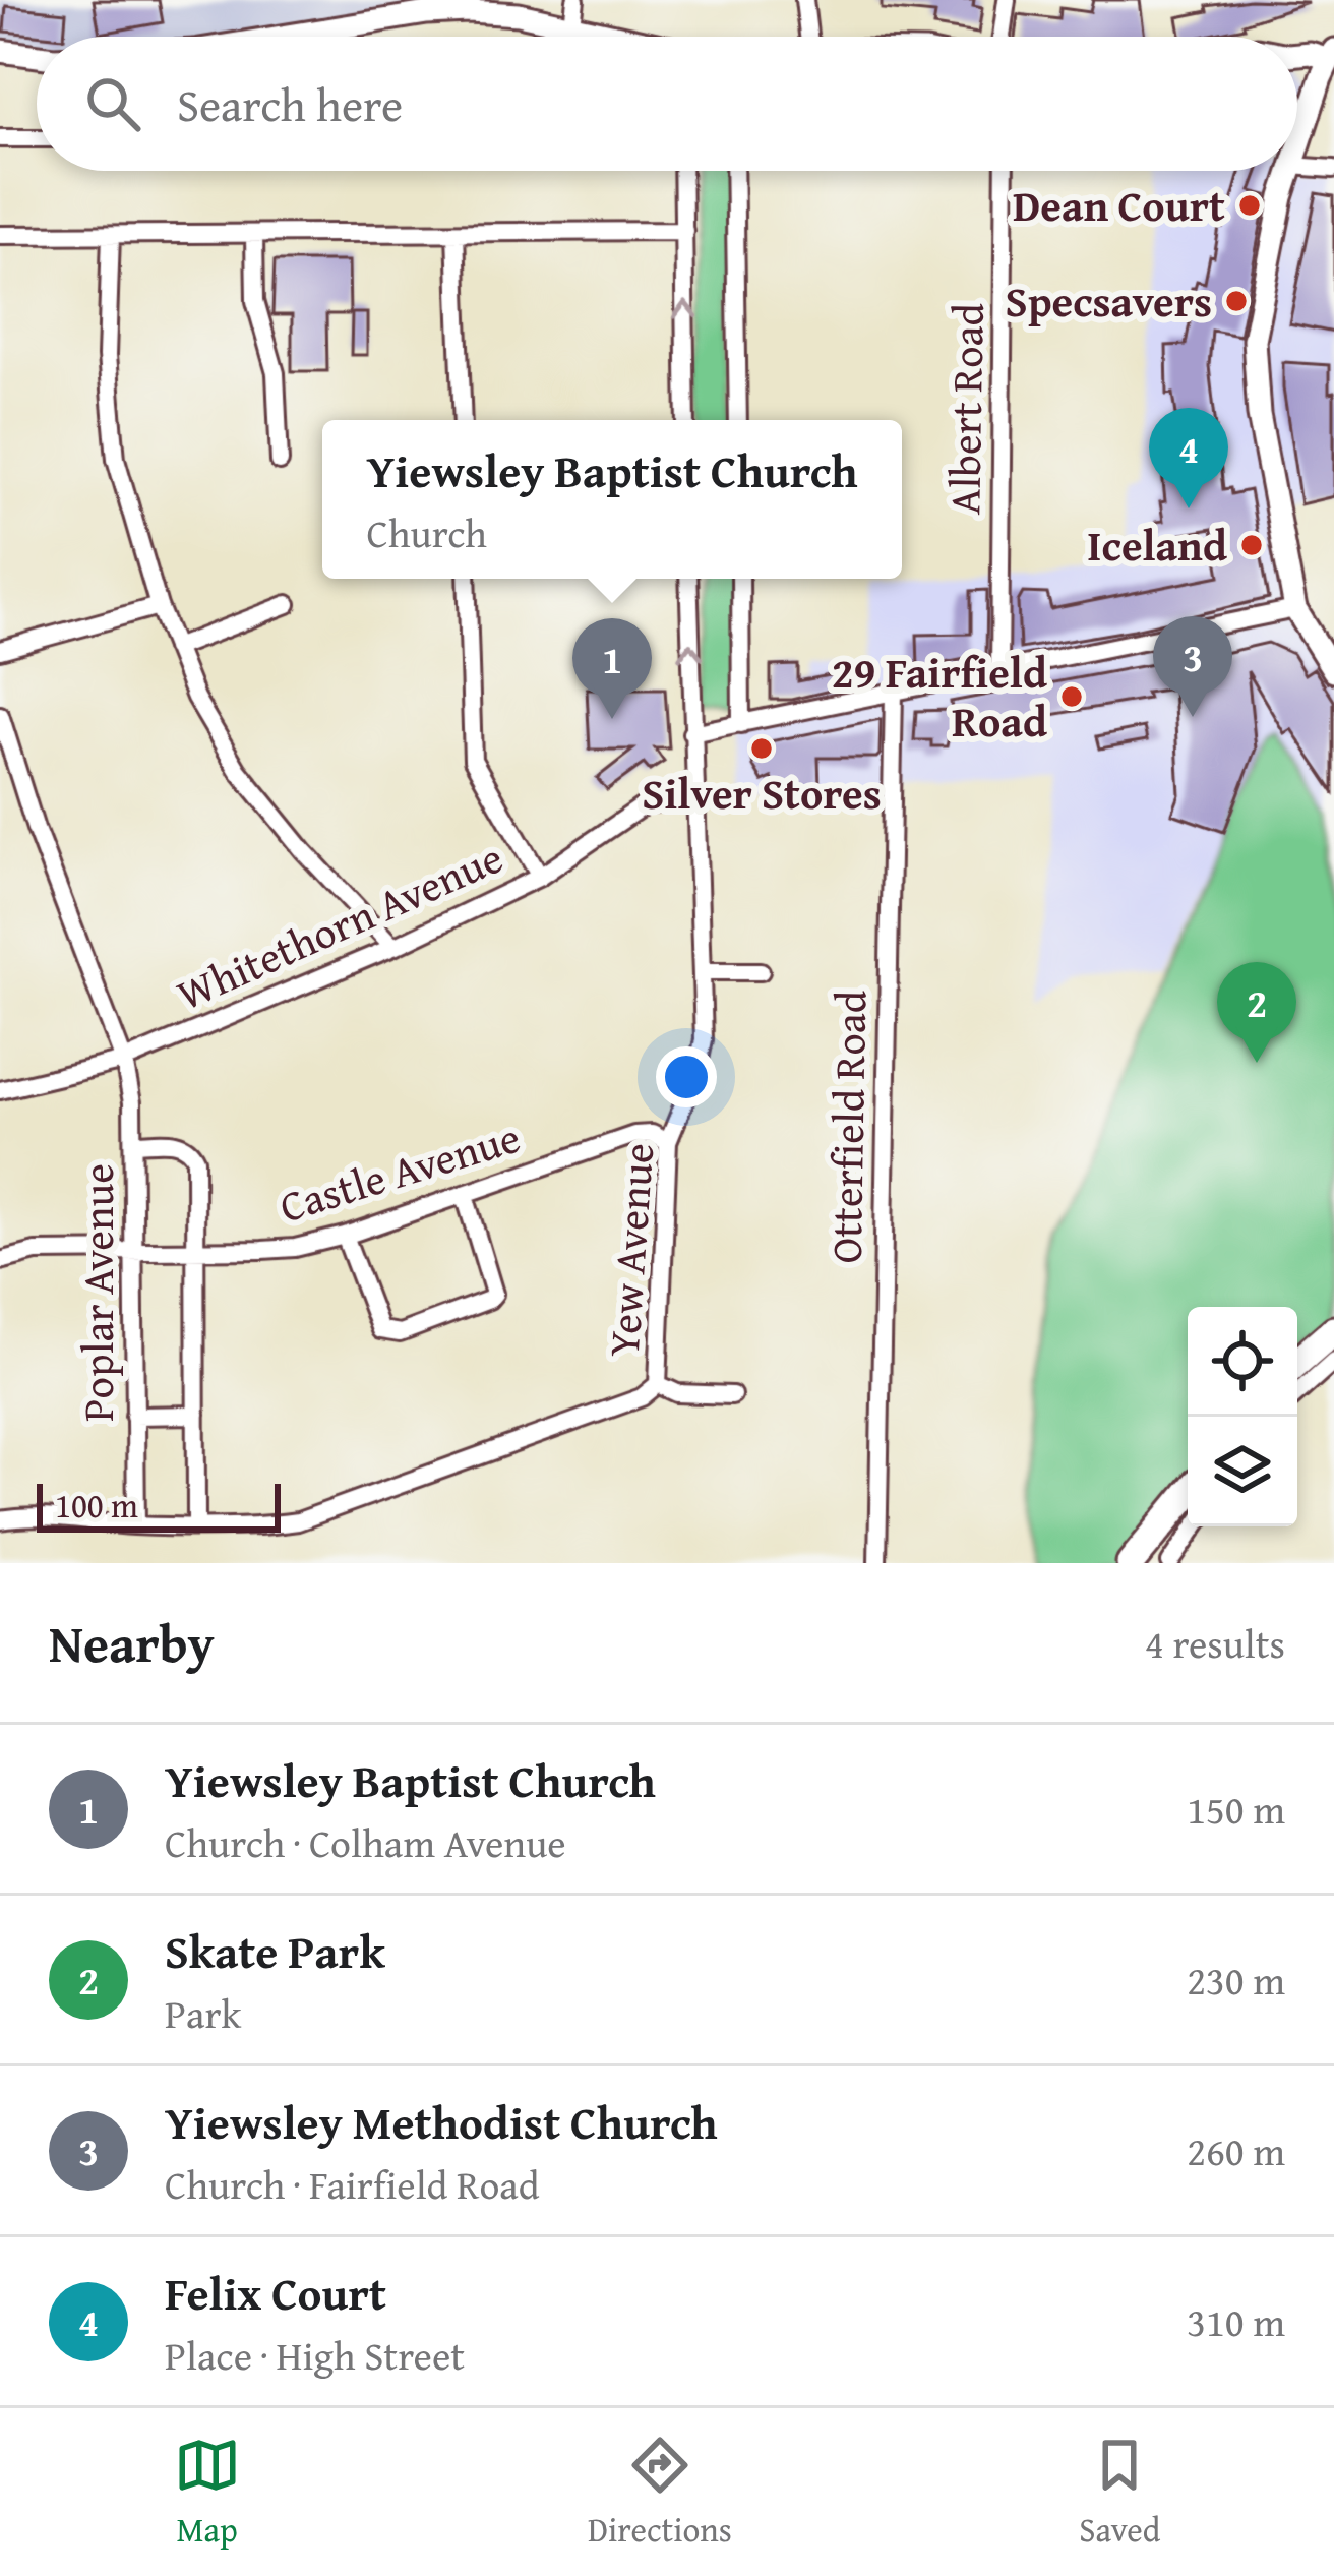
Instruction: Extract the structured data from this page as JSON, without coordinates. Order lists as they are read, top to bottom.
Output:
{
  "streets": {
    "street": [
      "Albert Road",
      "Whitethorn Avenue",
      "Otterfield Road",
      "Castle Avenue",
      "Yew Avenue",
      "Poplar Avenue"
    ]
  },
  "crossings": [
    ["Whitethorn Avenue", "Yew Avenue"],
    ["Whitethorn Avenue", "Poplar Avenue"],
    ["Castle Avenue", "Yew Avenue"],
    ["Castle Avenue", "Poplar Avenue"],
    ["Yew Avenue", "Poplar Avenue"]
  ],
  "places": [
    "Dean Court",
    "Specsavers",
    "Iceland",
    "29 Fairfield Road",
    "Silver Stores"
  ],
  "scale_bar": "100 m",
  "page": {
    "search": "Search here",
    "pins": [
      "4",
      "3",
      "1",
      "2"
    ],
    "popup": ["Yiewsley Baptist Church", "Church"],
    "scale": "100 m",
    "heading": ["Nearby", "4 results"],
    "list": [
      {
        "mark": "1",
        "name": "Yiewsley Baptist Church",
        "note": "Church · Colham Avenue",
        "value": "150 m"
      },
      {
        "mark": "2",
        "name": "Skate Park",
        "note": "Park",
        "value": "230 m"
      },
      {
        "mark": "3",
        "name": "Yiewsley Methodist Church",
        "note": "Church · Fairfield Road",
        "value": "260 m"
      },
      {
        "mark": "4",
        "name": "Felix Court",
        "note": "Place · High Street",
        "value": "310 m"
      }
    ],
    "nav": ["Map", "Directions", "Saved"]
  }
}
